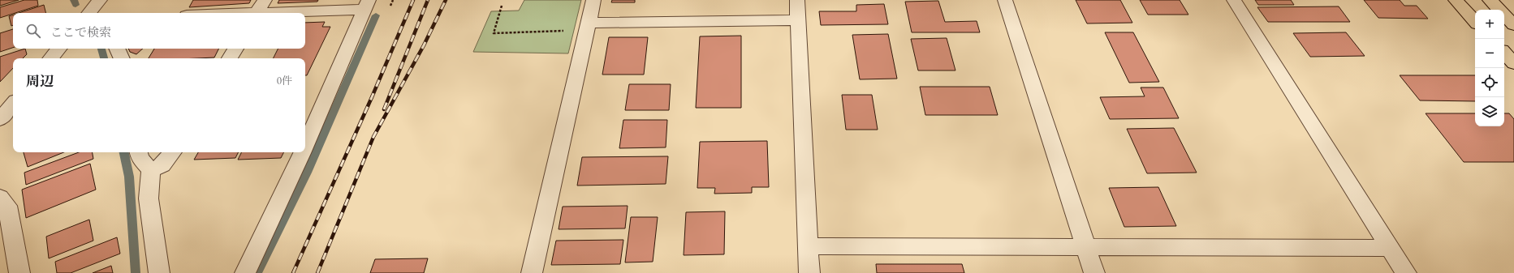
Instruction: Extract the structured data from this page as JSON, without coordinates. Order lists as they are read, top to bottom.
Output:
{
  "page": {
    "map_buttons": ["+", "−"],
    "search": "ここで検索",
    "heading": ["周辺", "0件"]
  }
}
